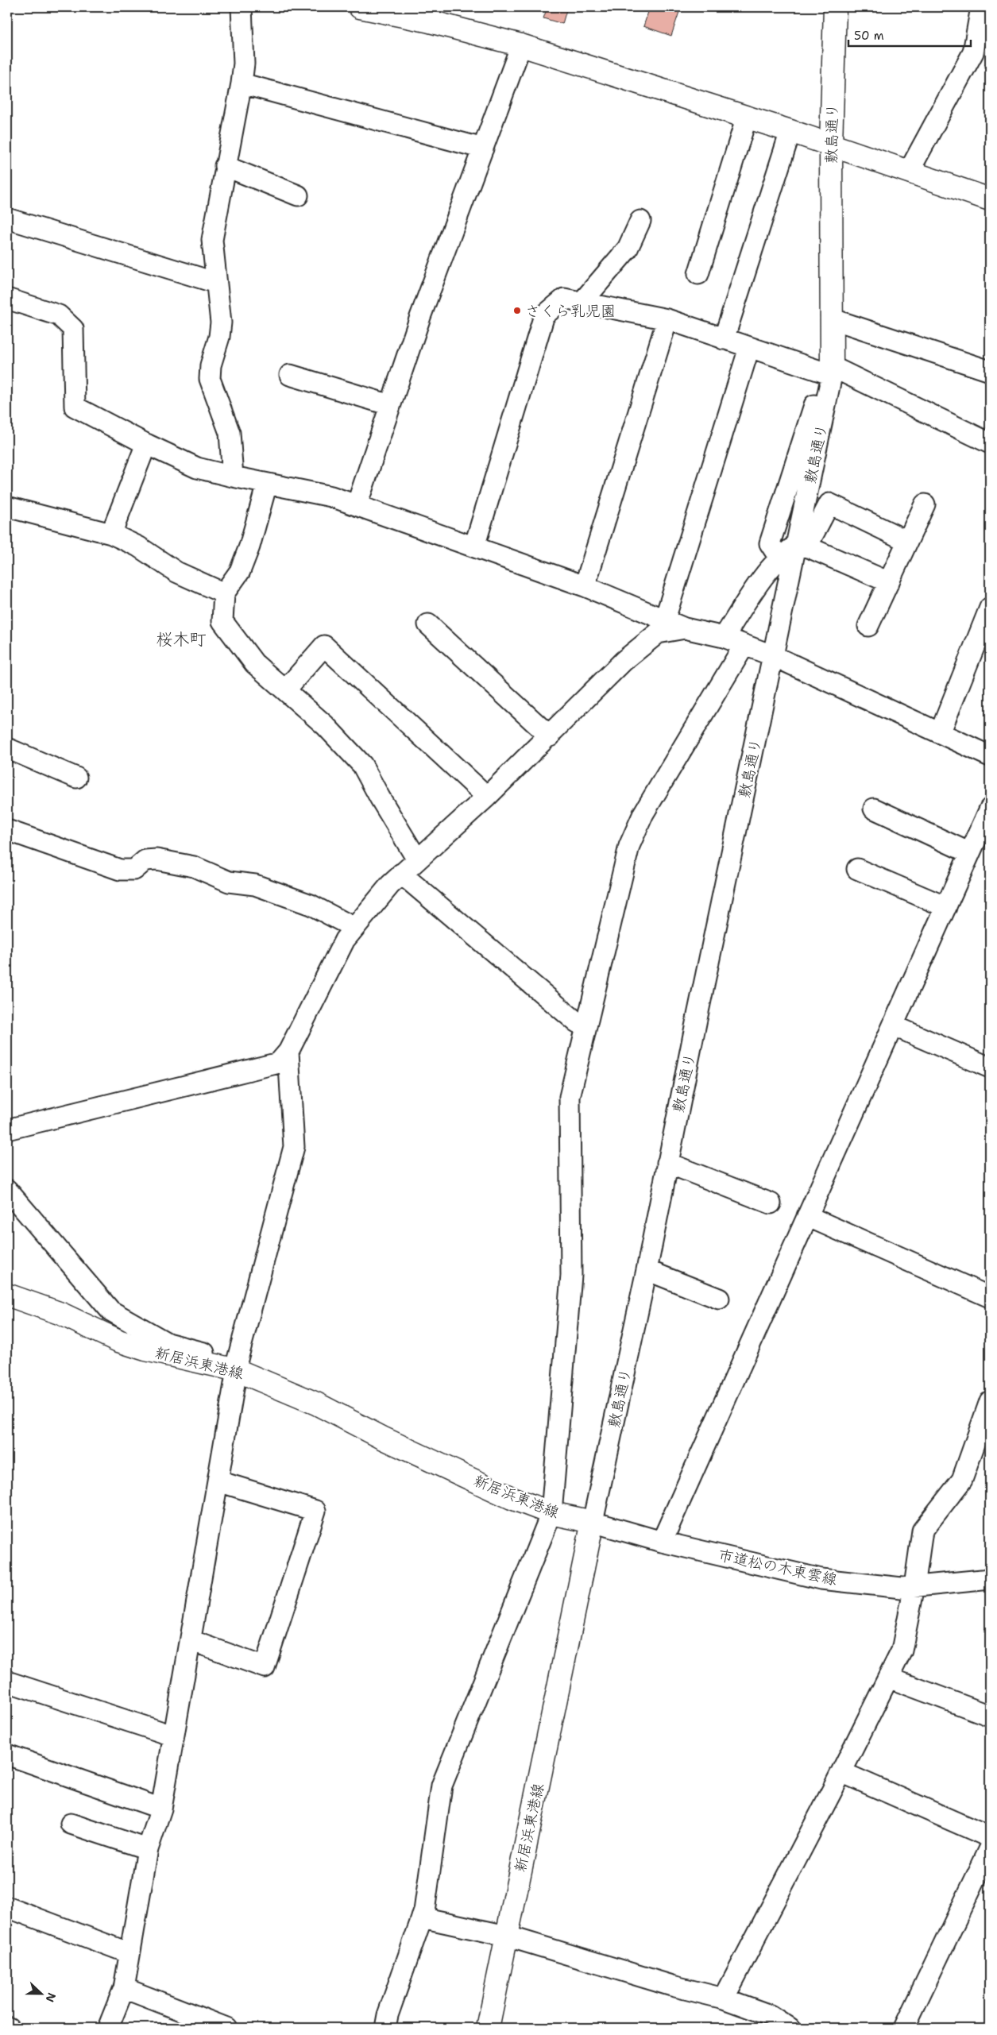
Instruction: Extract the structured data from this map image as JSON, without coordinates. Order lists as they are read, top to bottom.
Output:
{
  "streets": {
    "main road": ["敷島通り", "新居浜東港線"],
    "street": ["市道松の木東雲線"]
  },
  "crossings": [
    ["敷島通り", "新居浜東港線"],
    ["敷島通り", "市道松の木東雲線"],
    ["新居浜東港線", "市道松の木東雲線"]
  ],
  "districts": ["桜木町"],
  "places": ["さくら乳児園"],
  "scale_bar": "50 m",
  "north": "right"
}
